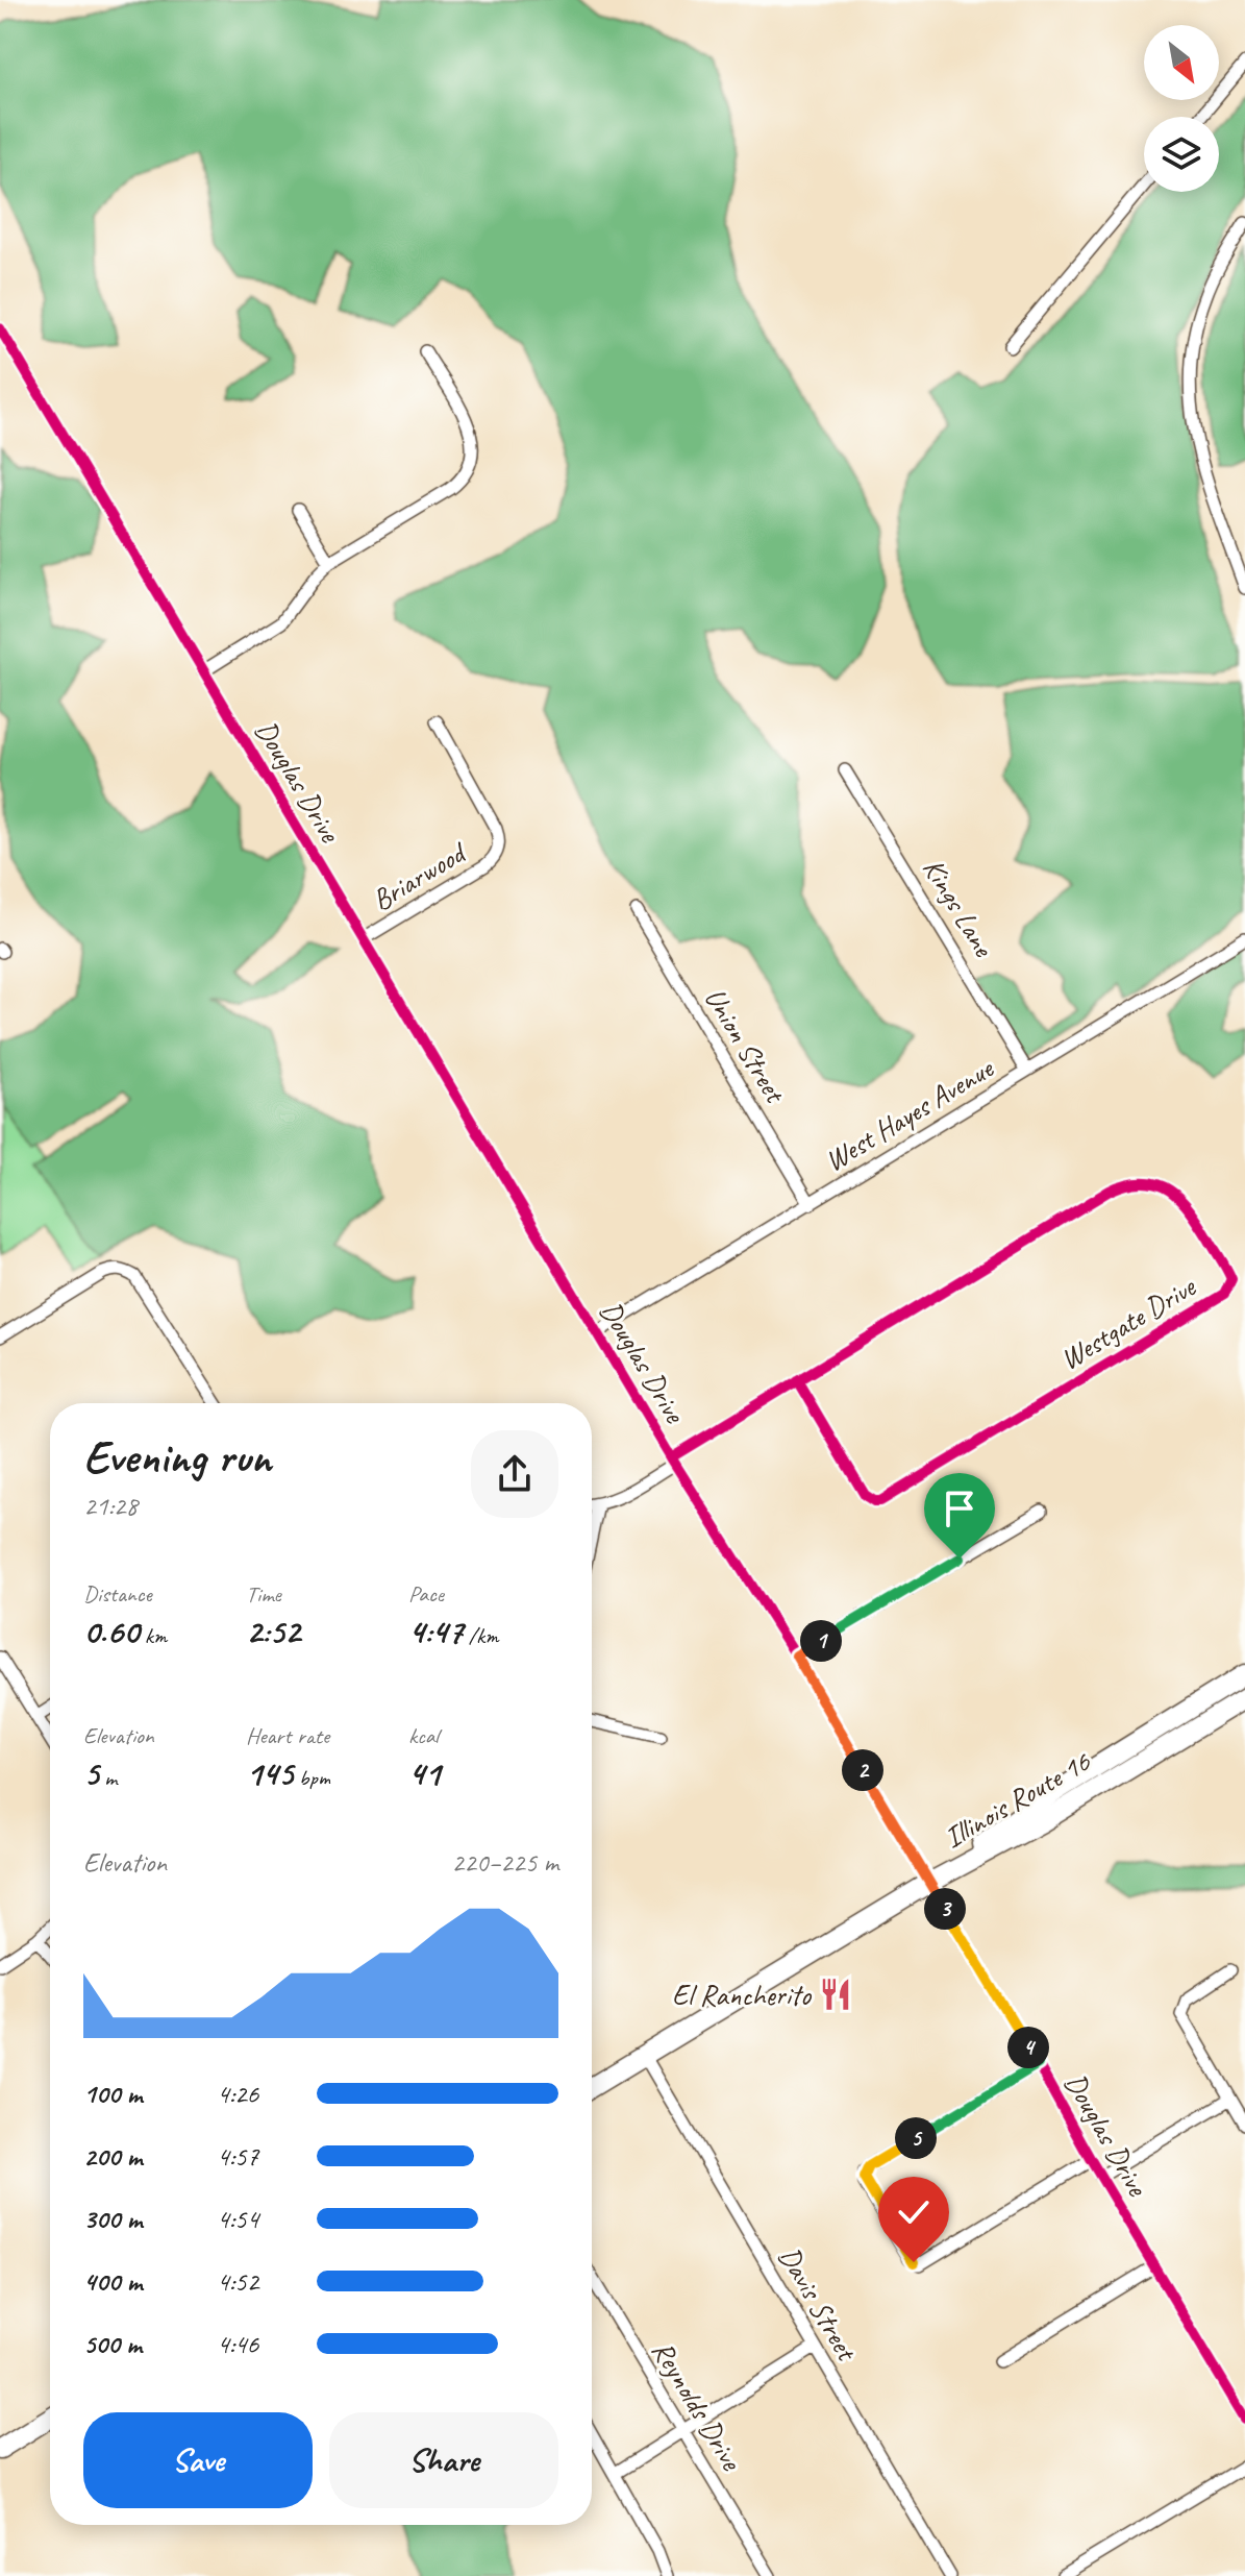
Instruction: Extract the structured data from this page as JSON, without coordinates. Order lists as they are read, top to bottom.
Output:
{
  "streets": {
    "main road": ["Illinois Route 16"],
    "street": [
      "Douglas Drive",
      "Briarwood",
      "Kings Lane",
      "Union Street",
      "West Hayes Avenue",
      "Westgate Drive",
      "Davis Street",
      "Reynolds Drive"
    ]
  },
  "crossings": [
    ["Douglas Drive", "Briarwood"],
    ["Douglas Drive", "West Hayes Avenue"],
    ["Douglas Drive", "Westgate Drive"],
    ["Douglas Drive", "Illinois Route 16"],
    ["Kings Lane", "West Hayes Avenue"],
    ["Union Street", "West Hayes Avenue"]
  ],
  "places": {
    "restaurant": ["El Rancherito"]
  },
  "north": "bottom right",
  "page": {
    "heading": ["Evening run", "21:28"],
    "stats": [
      ["Distance", "0.60 km"],
      ["Time", "2:52"],
      ["Pace", "4:47 /km"],
      ["Elevation", "5 m"],
      ["Heart rate", "145 bpm"],
      ["kcal", "41"]
    ],
    "pins": [
      "1",
      "2",
      "3",
      "4",
      "5"
    ],
    "chart": ["Elevation", "220–225 m"],
    "list": [
      {
        "name": "100 m",
        "note": "4:26"
      },
      {
        "name": "200 m",
        "note": "4:57"
      },
      {
        "name": "300 m",
        "note": "4:54"
      },
      {
        "name": "400 m",
        "note": "4:52"
      },
      {
        "name": "500 m",
        "note": "4:46"
      }
    ],
    "buttons": ["Save", "Share"]
  }
}
